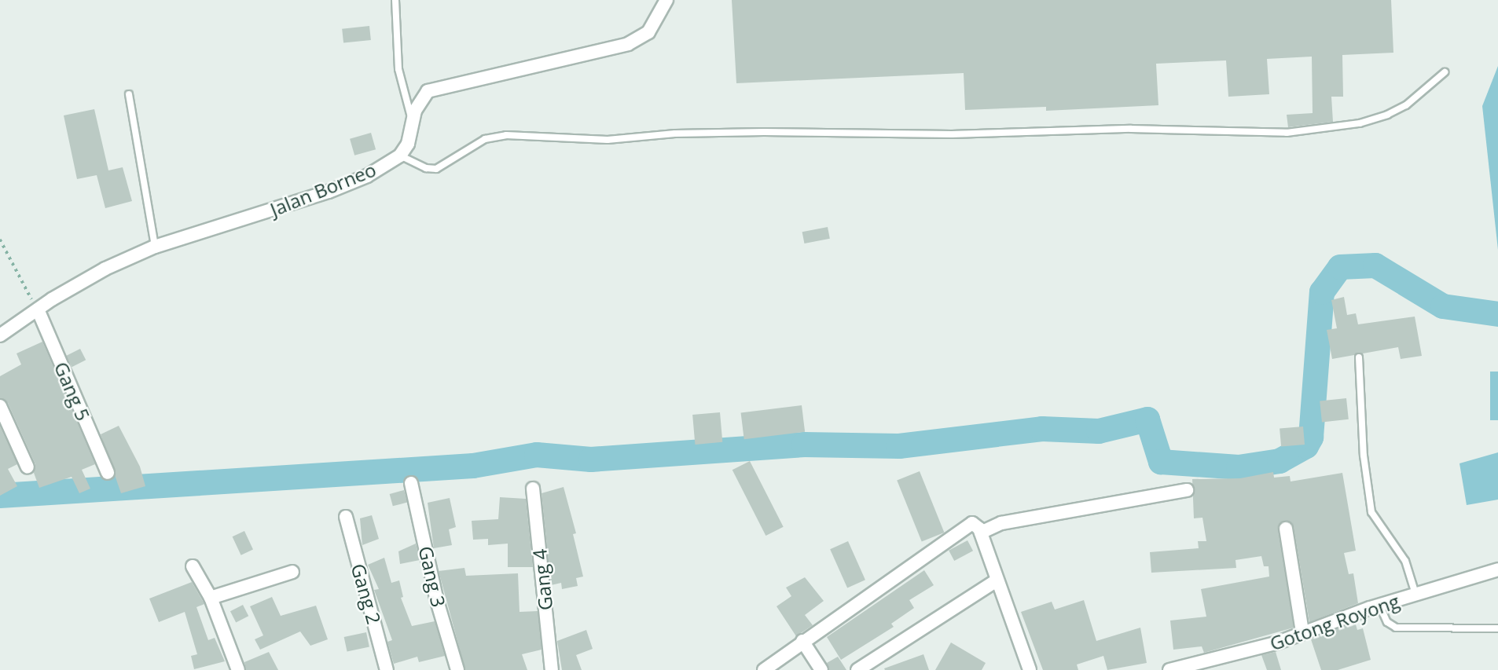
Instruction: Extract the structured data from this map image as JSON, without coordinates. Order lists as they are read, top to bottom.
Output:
{
  "streets": {
    "street": [
      "Jalan Borneo",
      "Gang 5",
      "Gang 3",
      "Gang 4",
      "Gang 2",
      "Gotong Royong"
    ]
  },
  "crossings": [
    ["Jalan Borneo", "Gang 5"]
  ]
}
